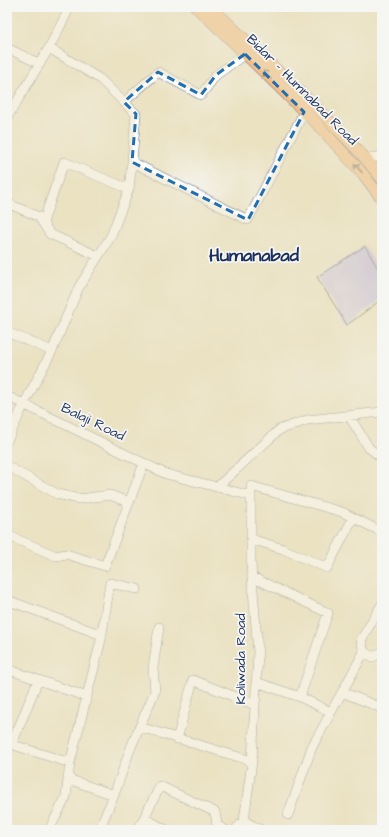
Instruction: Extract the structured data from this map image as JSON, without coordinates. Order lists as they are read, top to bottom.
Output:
{
  "streets": {
    "main road": ["Bidar - Humnabad Road"],
    "street": ["Balaji Road", "Koliwada Road"]
  },
  "districts": ["Humanabad"]
}
